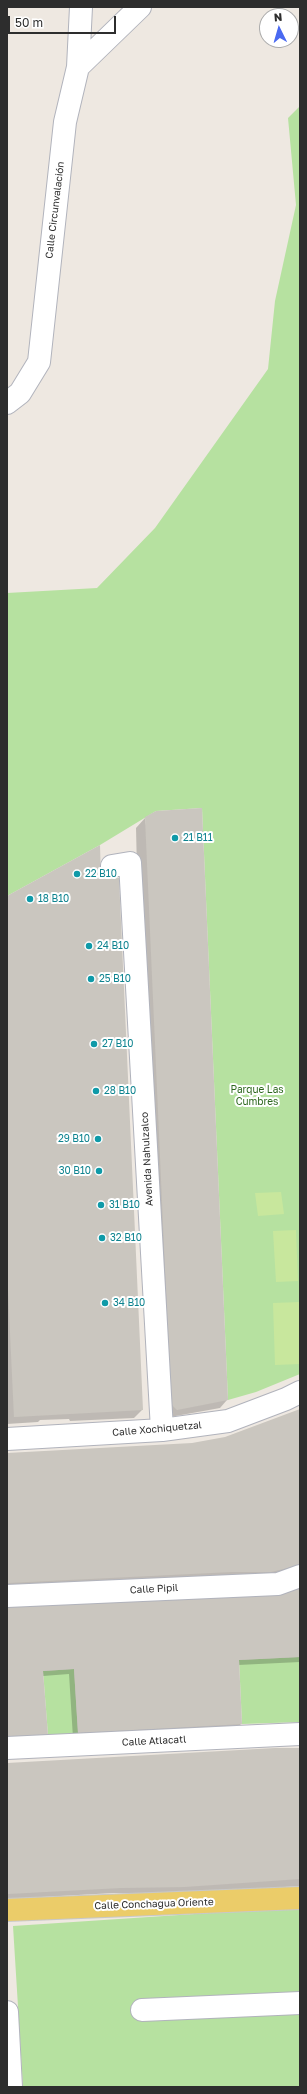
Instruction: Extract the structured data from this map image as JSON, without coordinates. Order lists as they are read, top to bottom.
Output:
{
  "streets": {
    "main road": ["Calle Conchagua Oriente"],
    "street": [
      "Calle Circunvalación",
      "Avenida Nahulzalco",
      "Calle Xochiquetzal",
      "Calle Pipil",
      "Calle Atlacatl"
    ]
  },
  "crossings": [
    ["Avenida Nahulzalco", "Calle Xochiquetzal"]
  ],
  "parks": ["Parque Las Cumbres"],
  "places": [
    "21 B11",
    "22 B10",
    "18 B10",
    "24 B10",
    "25 B10",
    "27 B10",
    "28 B10",
    "29 B10",
    "30 B10",
    "31 B10",
    "32 B10",
    "34 B10"
  ],
  "scale_bar": "50 m",
  "north": "top"
}
